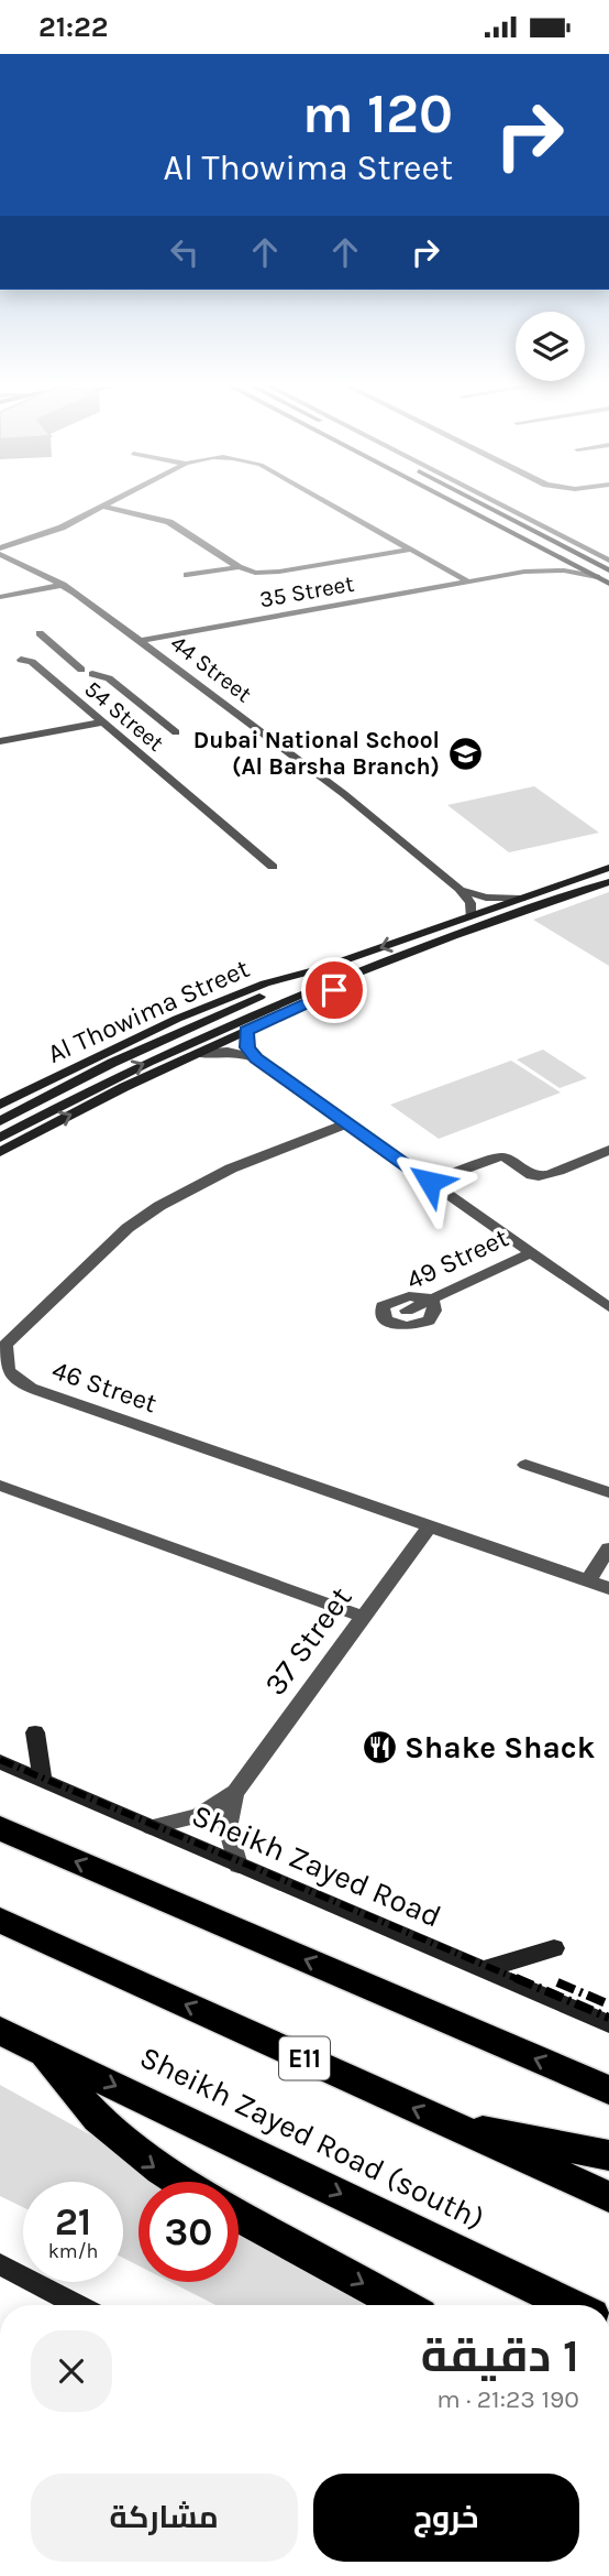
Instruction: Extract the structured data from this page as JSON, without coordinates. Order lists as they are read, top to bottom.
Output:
{
  "streets": {
    "highway": ["E11", "Sheikh Zayed Road (south)"],
    "street": [
      "35 Street",
      "44 Street",
      "54 Street",
      "Al Thowima Street",
      "49 Street",
      "46 Street",
      "37 Street",
      "Sheikh Zayed Road"
    ]
  },
  "crossings": [
    ["35 Street", "44 Street"],
    ["44 Street", "Al Thowima Street"],
    ["46 Street", "37 Street"],
    ["37 Street", "Sheikh Zayed Road"]
  ],
  "places": {
    "school or university": ["Dubai National School (Al Barsha Branch)"],
    "restaurant": ["Shake Shack"]
  },
  "page": {
    "status": "21:22",
    "turn": ["120 m", "Al Thowima Street"],
    "speed": "21 km/h",
    "limit": "30",
    "heading": ["1 دقيقة", "190 m · 21:23"],
    "buttons": ["خروج", "مشاركة"]
  }
}
